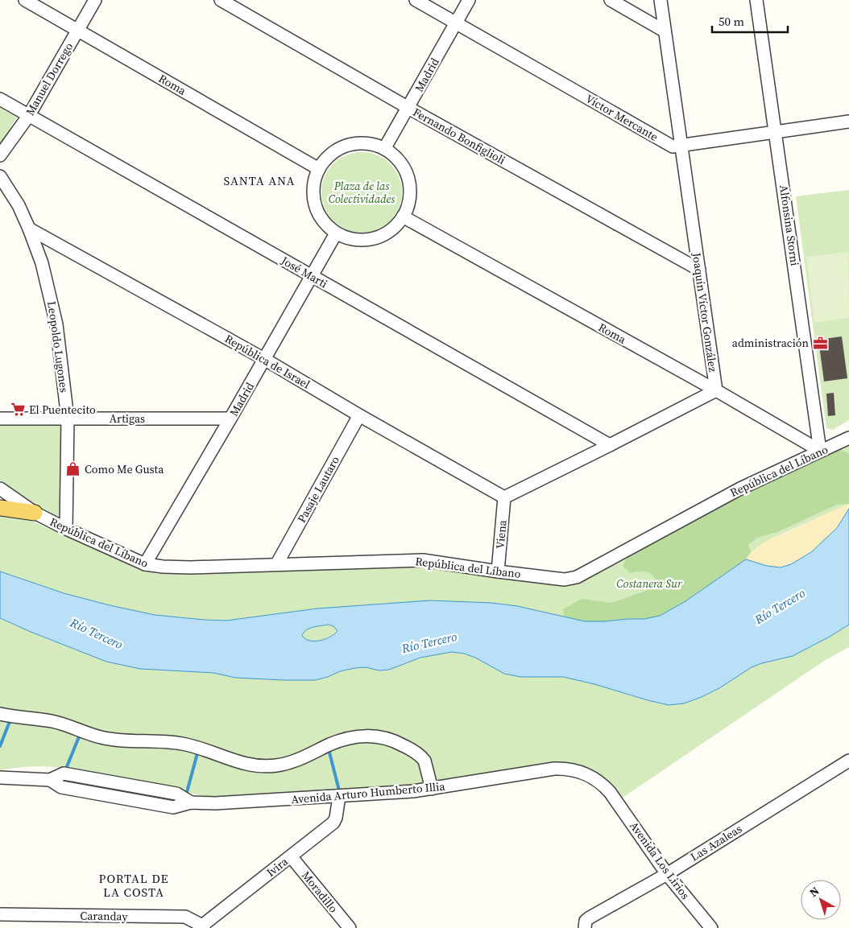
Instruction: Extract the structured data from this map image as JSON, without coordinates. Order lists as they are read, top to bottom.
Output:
{
  "streets": {
    "street": [
      "Madrid",
      "Manuel Dorrego",
      "Roma",
      "Víctor Mercante",
      "Fernando Bonfiglioli",
      "Alfonsina Storni",
      "José Marti",
      "Joaquín Víctor González",
      "Leopoldo Lugones",
      "República de Israel",
      "Artigas",
      "República del Líbano",
      "Pasaje Lautaro",
      "Viena",
      "Avenida Arturo Humberto Illia",
      "Las Azaleas",
      "Avenida Los Lirios",
      "Ivira",
      "Moradillo",
      "Caranday"
    ]
  },
  "crossings": [
    ["Madrid", "Roma"],
    ["Madrid", "Víctor Mercante"],
    ["Madrid", "Fernando Bonfiglioli"],
    ["Madrid", "José Marti"],
    ["Madrid", "República de Israel"],
    ["Madrid", "Artigas"],
    ["Madrid", "República del Líbano"],
    ["Manuel Dorrego", "Roma"],
    ["Manuel Dorrego", "José Marti"],
    ["Roma", "Alfonsina Storni"],
    ["Roma", "Joaquín Víctor González"],
    ["Roma", "República del Líbano"],
    ["Víctor Mercante", "Alfonsina Storni"],
    ["Víctor Mercante", "Joaquín Víctor González"],
    ["Fernando Bonfiglioli", "Joaquín Víctor González"],
    ["Alfonsina Storni", "República del Líbano"],
    ["Leopoldo Lugones", "República de Israel"],
    ["Leopoldo Lugones", "Artigas"],
    ["Leopoldo Lugones", "República del Líbano"],
    ["República de Israel", "Pasaje Lautaro"],
    ["República de Israel", "Viena"],
    ["República del Líbano", "Pasaje Lautaro"],
    ["República del Líbano", "Viena"],
    ["Avenida Arturo Humberto Illia", "Avenida Los Lirios"],
    ["Avenida Arturo Humberto Illia", "Ivira"],
    ["Las Azaleas", "Avenida Los Lirios"],
    ["Ivira", "Moradillo"],
    ["Ivira", "Caranday"]
  ],
  "districts": ["SANTA ANA", "PORTAL DE LA COSTA"],
  "water": ["Río Tercero"],
  "parks": ["Plaza de las Colectividades", "Costanera Sur"],
  "places": {
    "office": ["administración"],
    "supermarket": ["El Puentecito"],
    "shop": ["Como Me Gusta"]
  },
  "scale_bar": "50 m",
  "north": "top left"
}
